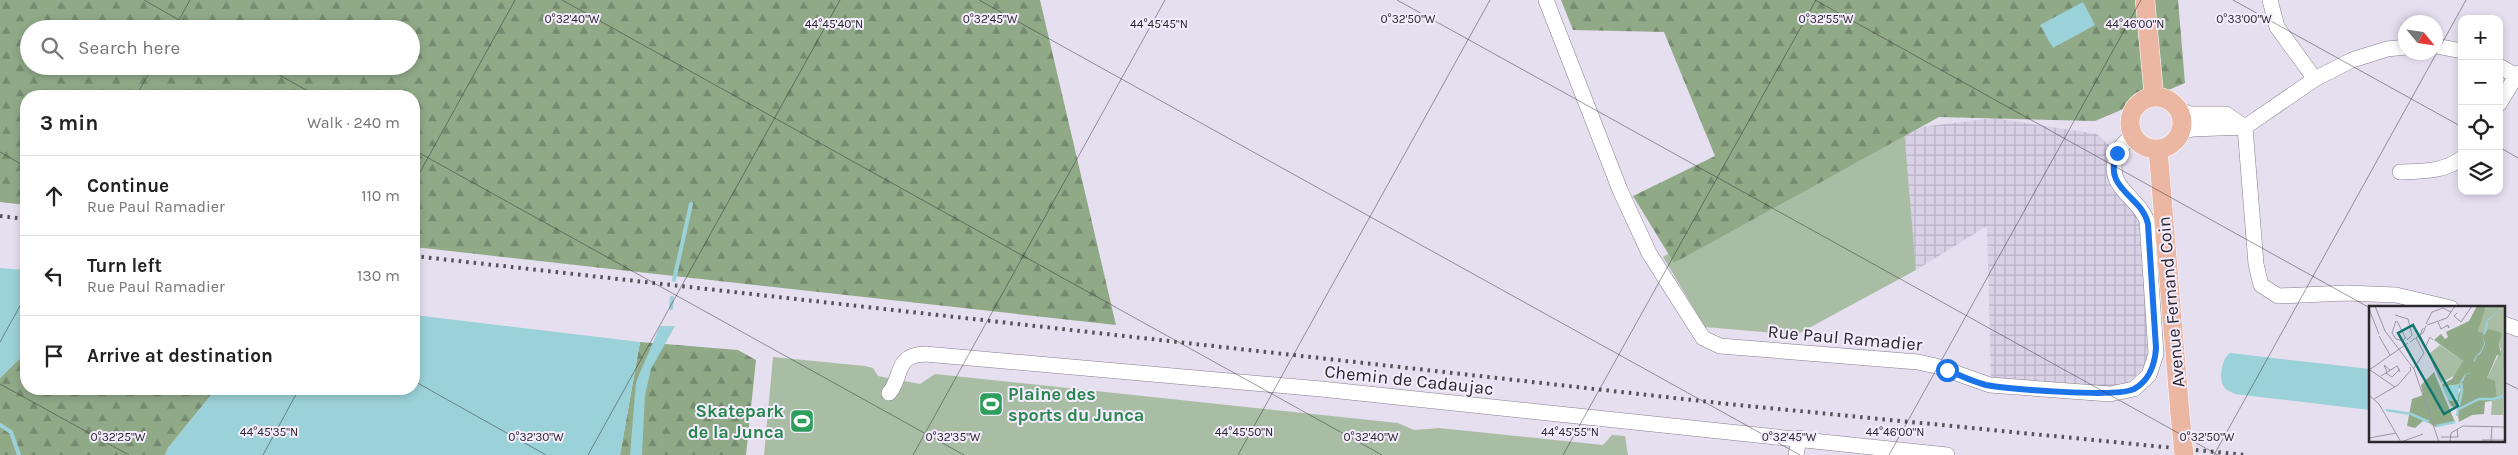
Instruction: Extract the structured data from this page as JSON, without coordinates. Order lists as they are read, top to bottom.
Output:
{
  "streets": {
    "main road": ["Avenue Fernand Coin"],
    "street": ["Rue Paul Ramadier", "Chemin de Cadaujac"]
  },
  "crossings": [
    ["Avenue Fernand Coin", "Rue Paul Ramadier"]
  ],
  "places": {
    "sports": ["Plaine des sports du Junca", "Skatepark de la Junca"]
  },
  "north": "bottom right",
  "page": {
    "map_buttons": ["+", "−"],
    "search": "Search here",
    "heading": ["3 min", "Walk · 240 m"],
    "list": [
      ["Continue", "Rue Paul Ramadier", "110 m"],
      ["Turn left", "Rue Paul Ramadier", "130 m"],
      "Arrive at destination"
    ]
  },
  "coordinates": [
    "0°32'40\"W",
    "0°32'45\"W",
    "0°32'50\"W",
    "0°32'55\"W",
    "0°33'00\"W",
    "44°45'40\"N",
    "44°45'45\"N",
    "44°46'00\"N",
    "44°45'35\"N",
    "44°45'50\"N",
    "44°45'55\"N",
    "0°32'25\"W",
    "0°32'30\"W",
    "0°32'35\"W"
  ]
}
